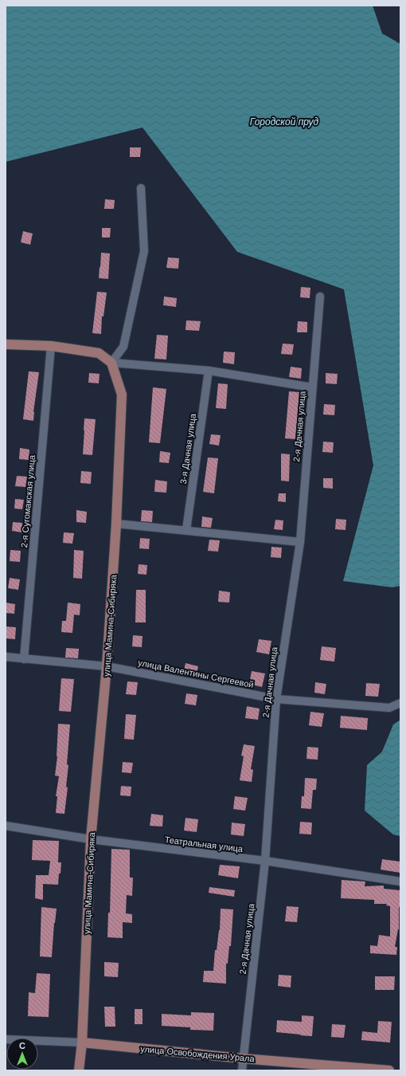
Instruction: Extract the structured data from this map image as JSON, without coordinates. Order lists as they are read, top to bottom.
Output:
{
  "streets": {
    "main road": ["улица Мамина-Сибиряка", "улица Освобождения Урала"],
    "street": [
      "2-я Дачная улица",
      "3-я Дачная улица",
      "2-я Сугомакская улица",
      "улица Валентины Сергеевой",
      "Театральная улица"
    ]
  },
  "crossings": [
    ["2-я Дачная улица", "улица Валентины Сергеевой"],
    ["2-я Дачная улица", "Театральная улица"],
    ["2-я Дачная улица", "улица Освобождения Урала"],
    ["2-я Сугомакская улица", "улица Валентины Сергеевой"],
    ["улица Мамина-Сибиряка", "улица Валентины Сергеевой"],
    ["улица Мамина-Сибиряка", "Театральная улица"],
    ["улица Мамина-Сибиряка", "улица Освобождения Урала"]
  ],
  "water": ["Городской пруд"],
  "north": "top"
}
